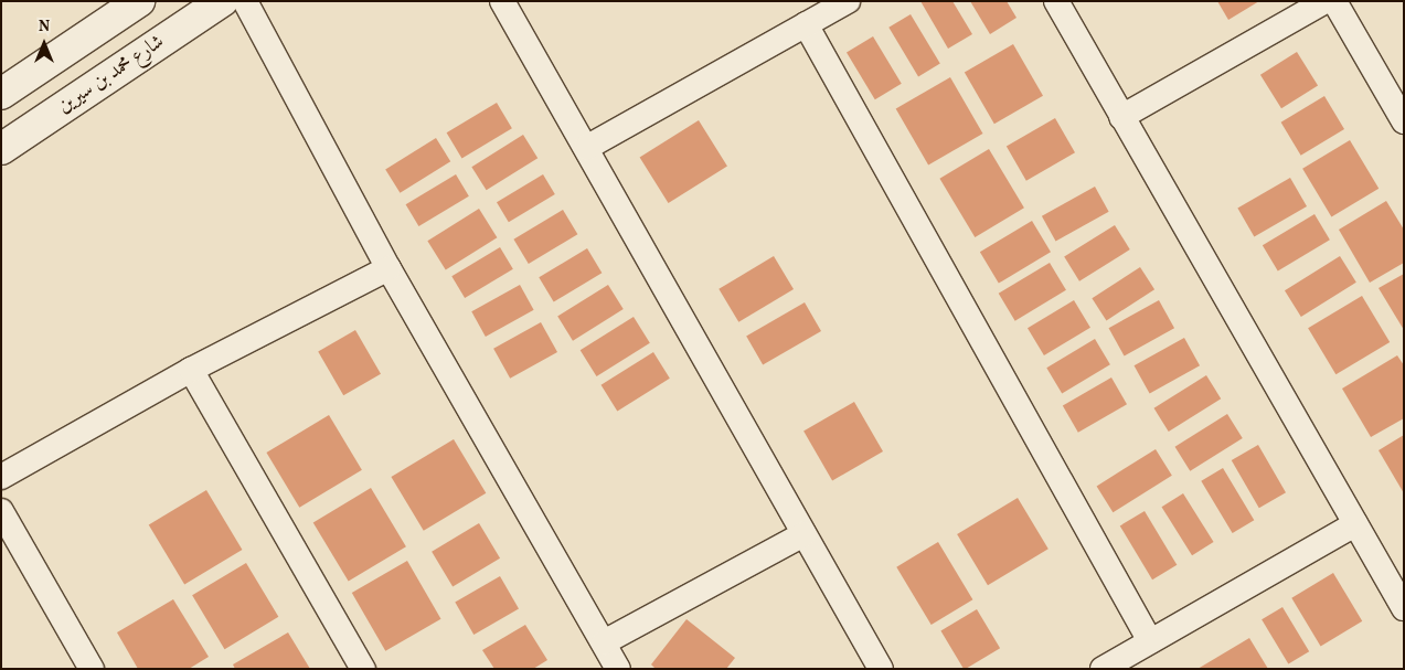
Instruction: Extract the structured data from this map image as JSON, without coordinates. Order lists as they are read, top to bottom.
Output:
{
  "streets": {
    "street": ["شارع محمد بن سيرين"]
  },
  "north": "top"
}
